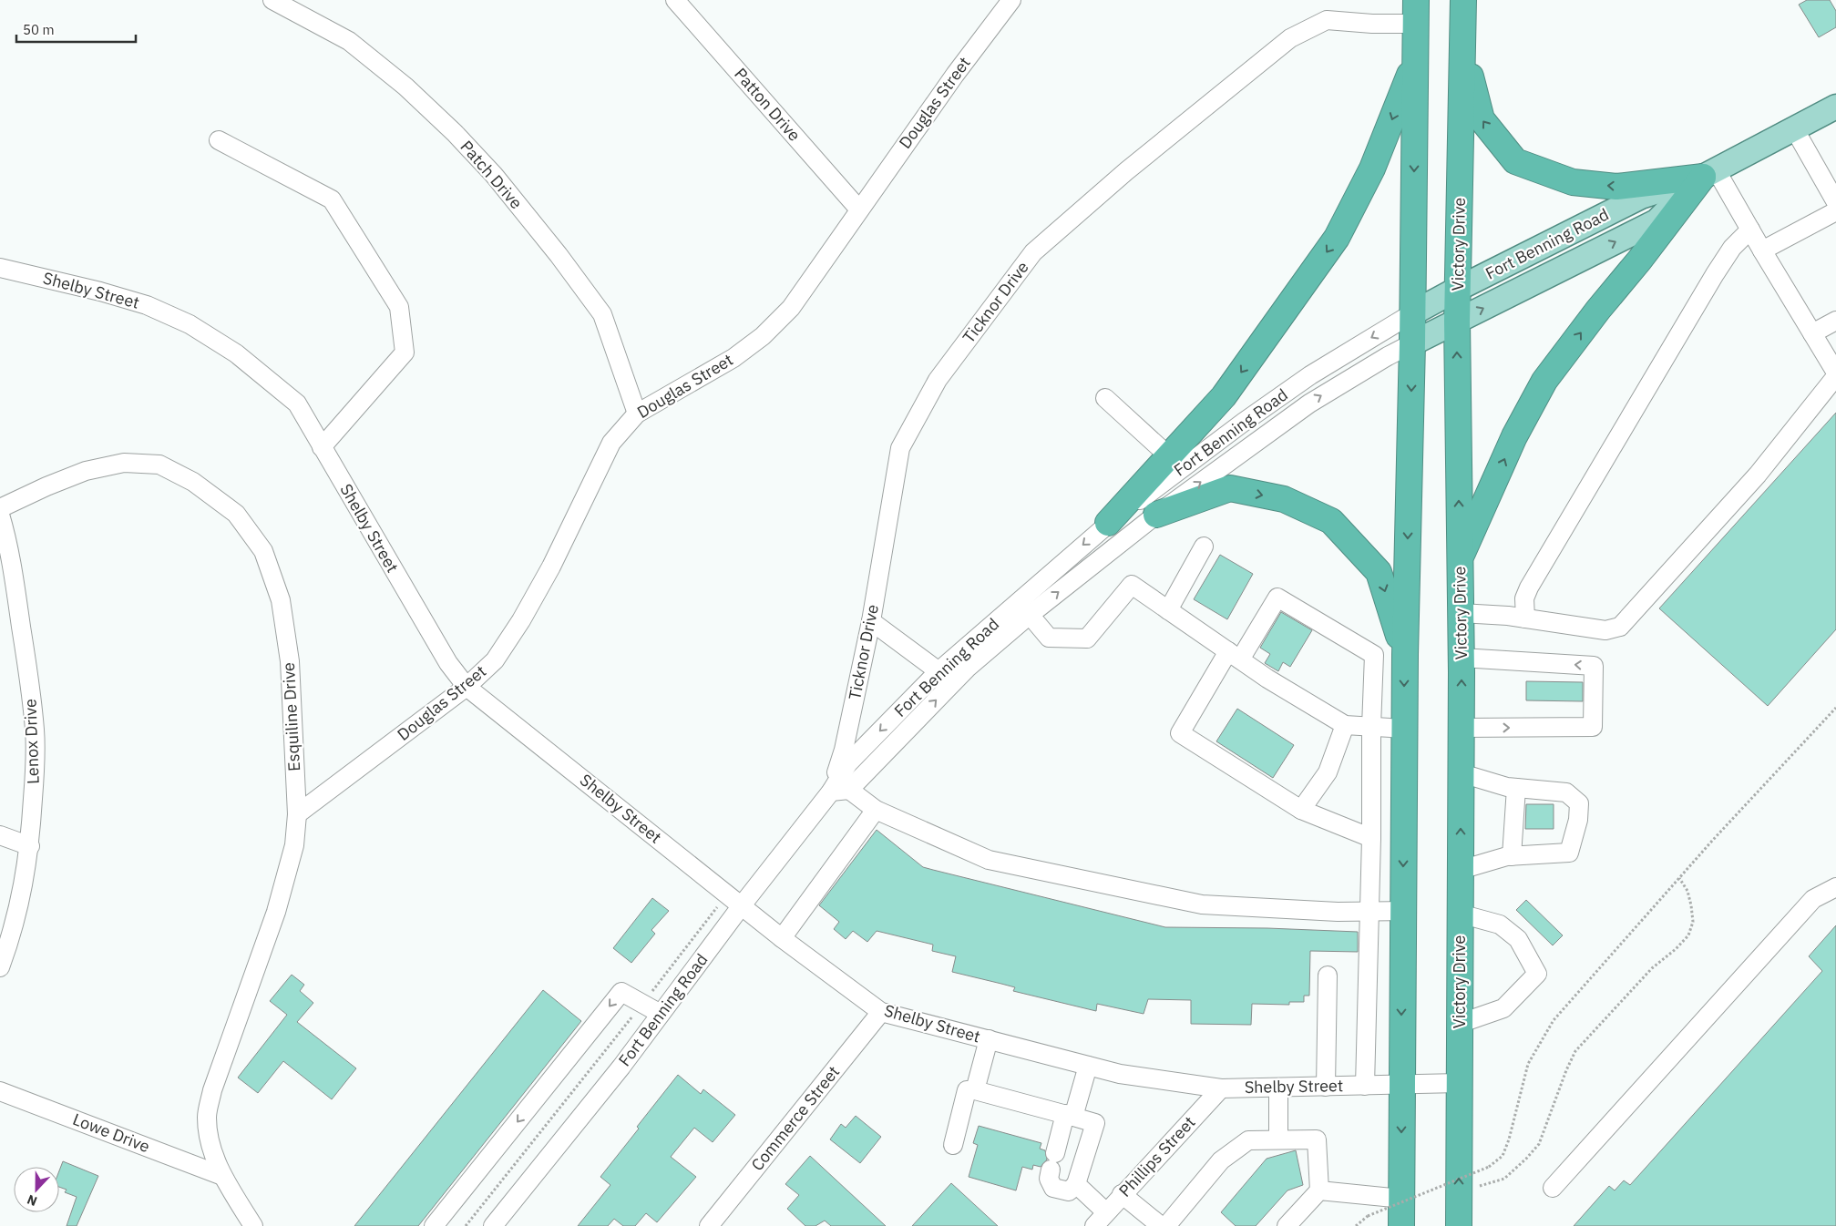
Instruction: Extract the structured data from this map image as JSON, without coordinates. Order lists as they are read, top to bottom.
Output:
{
  "streets": {
    "highway": ["Victory Drive"],
    "main road": ["Fort Benning Road"],
    "street": [
      "Douglas Street",
      "Patton Drive",
      "Patch Drive",
      "Shelby Street",
      "Ticknor Drive",
      "Esquiline Drive",
      "Lenox Drive",
      "Commerce Street",
      "Lowe Drive",
      "Phillips Street"
    ]
  },
  "crossings": [
    ["Douglas Street", "Patton Drive"],
    ["Douglas Street", "Patch Drive"],
    ["Douglas Street", "Shelby Street"],
    ["Douglas Street", "Esquiline Drive"],
    ["Victory Drive", "Fort Benning Road"],
    ["Victory Drive", "Shelby Street"],
    ["Fort Benning Road", "Shelby Street"],
    ["Fort Benning Road", "Ticknor Drive"],
    ["Shelby Street", "Commerce Street"],
    ["Shelby Street", "Phillips Street"],
    ["Esquiline Drive", "Lowe Drive"]
  ],
  "scale_bar": "50 m",
  "north": "bottom"
}
